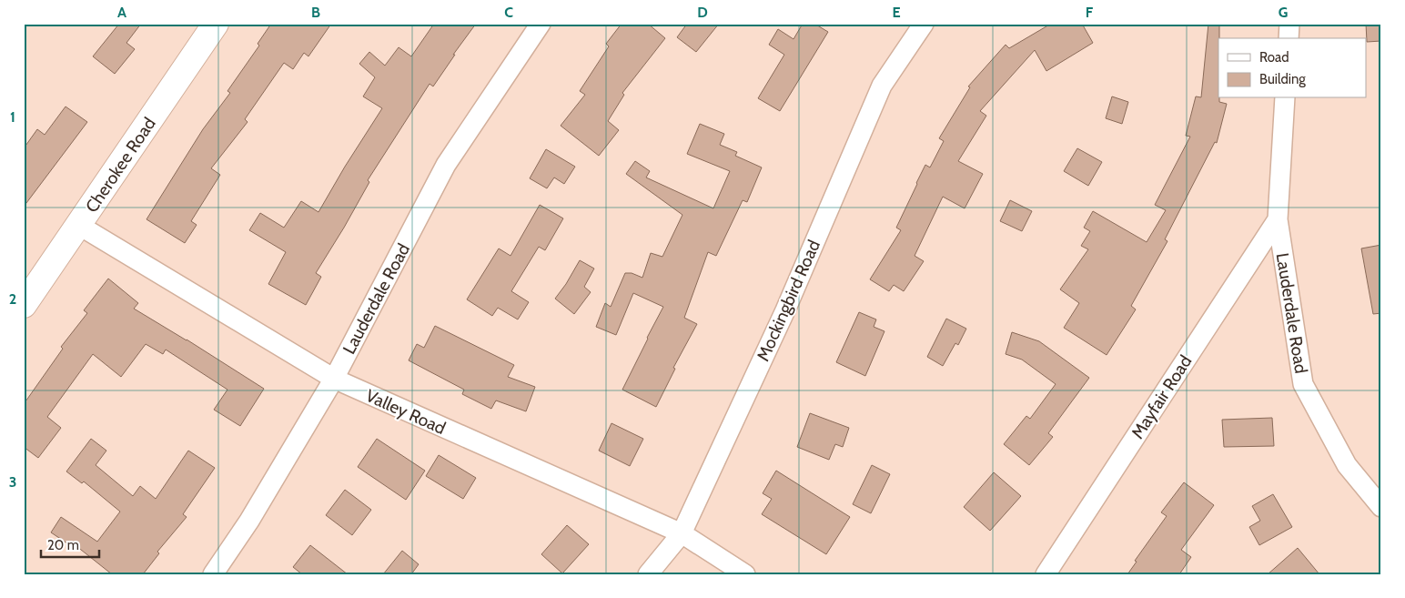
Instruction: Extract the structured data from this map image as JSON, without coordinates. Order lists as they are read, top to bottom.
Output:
{
  "streets": {
    "street": [
      "Cherokee Road",
      "Lauderdale Road",
      "Mockingbird Road",
      "Mayfair Road",
      "Valley Road"
    ]
  },
  "crossings": [
    ["Cherokee Road", "Valley Road"],
    ["Lauderdale Road", "Mayfair Road"],
    ["Lauderdale Road", "Valley Road"],
    ["Mockingbird Road", "Valley Road"]
  ],
  "legend": ["Road", "Building"],
  "scale_bar": "20 m",
  "grid": {
    "columns": [
      "A",
      "B",
      "C",
      "D",
      "E",
      "F",
      "G"
    ],
    "rows": ["1", "2", "3"]
  }
}
